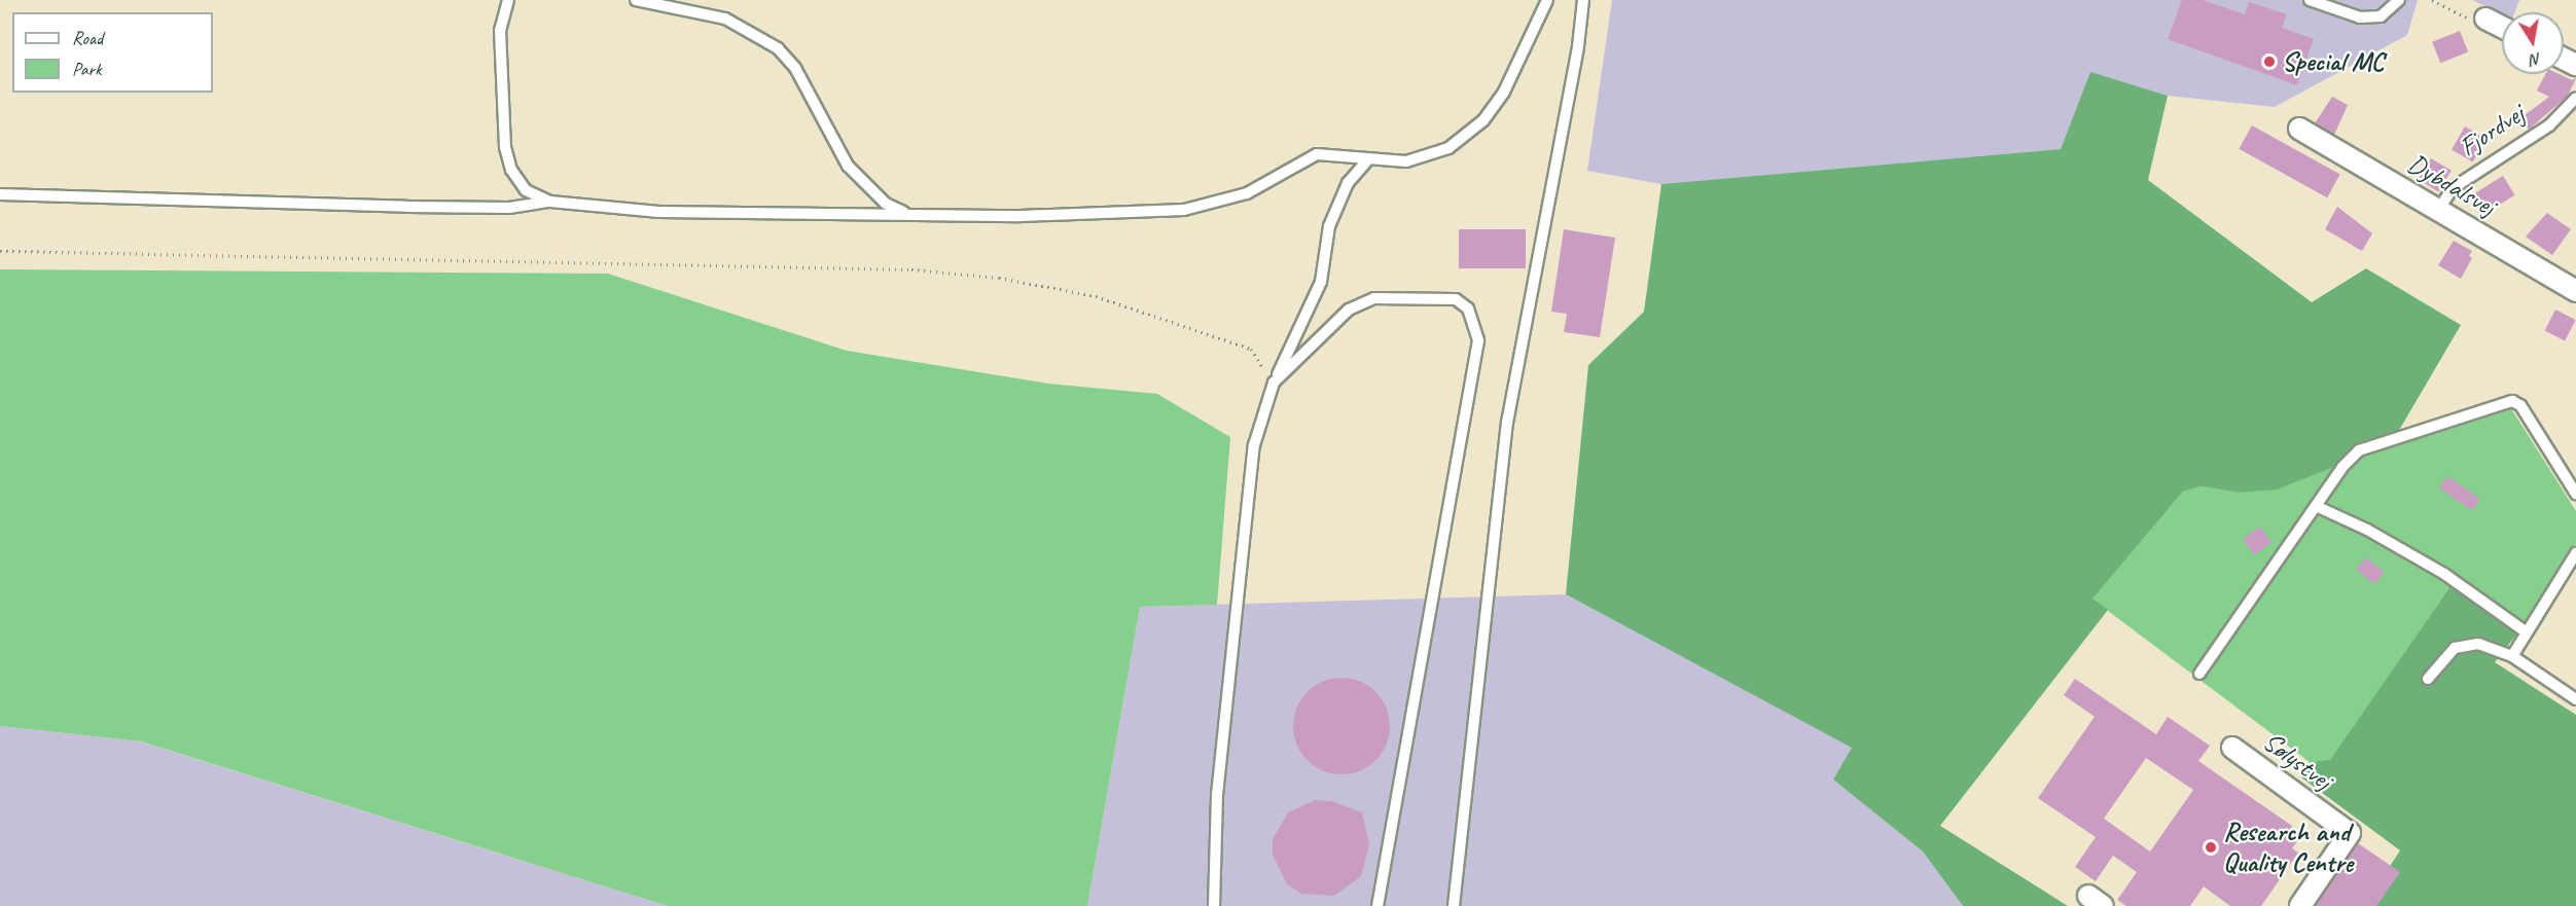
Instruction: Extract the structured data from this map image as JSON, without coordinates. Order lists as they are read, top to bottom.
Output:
{
  "streets": {
    "street": ["Dybdalsvej", "Sølystvej"],
    "lane": ["Fjordvej"]
  },
  "crossings": [
    ["Fjordvej", "Dybdalsvej"]
  ],
  "places": ["Special MC", "Research and Quality Centre"],
  "legend": ["Road", "Park"],
  "north": "bottom"
}
